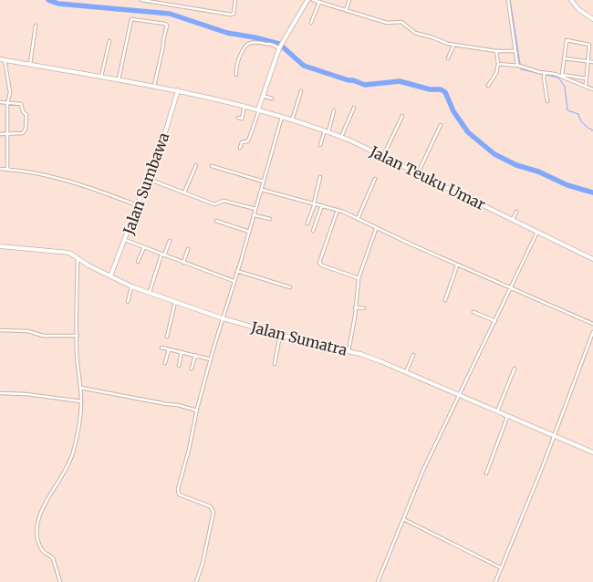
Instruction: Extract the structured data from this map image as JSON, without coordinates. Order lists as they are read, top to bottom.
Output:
{
  "streets": {
    "street": ["Jalan Teuku Umar", "Jalan Sumbawa", "Jalan Sumatra"]
  },
  "crossings": [
    ["Jalan Teuku Umar", "Jalan Sumbawa"],
    ["Jalan Sumbawa", "Jalan Sumatra"]
  ]
}
